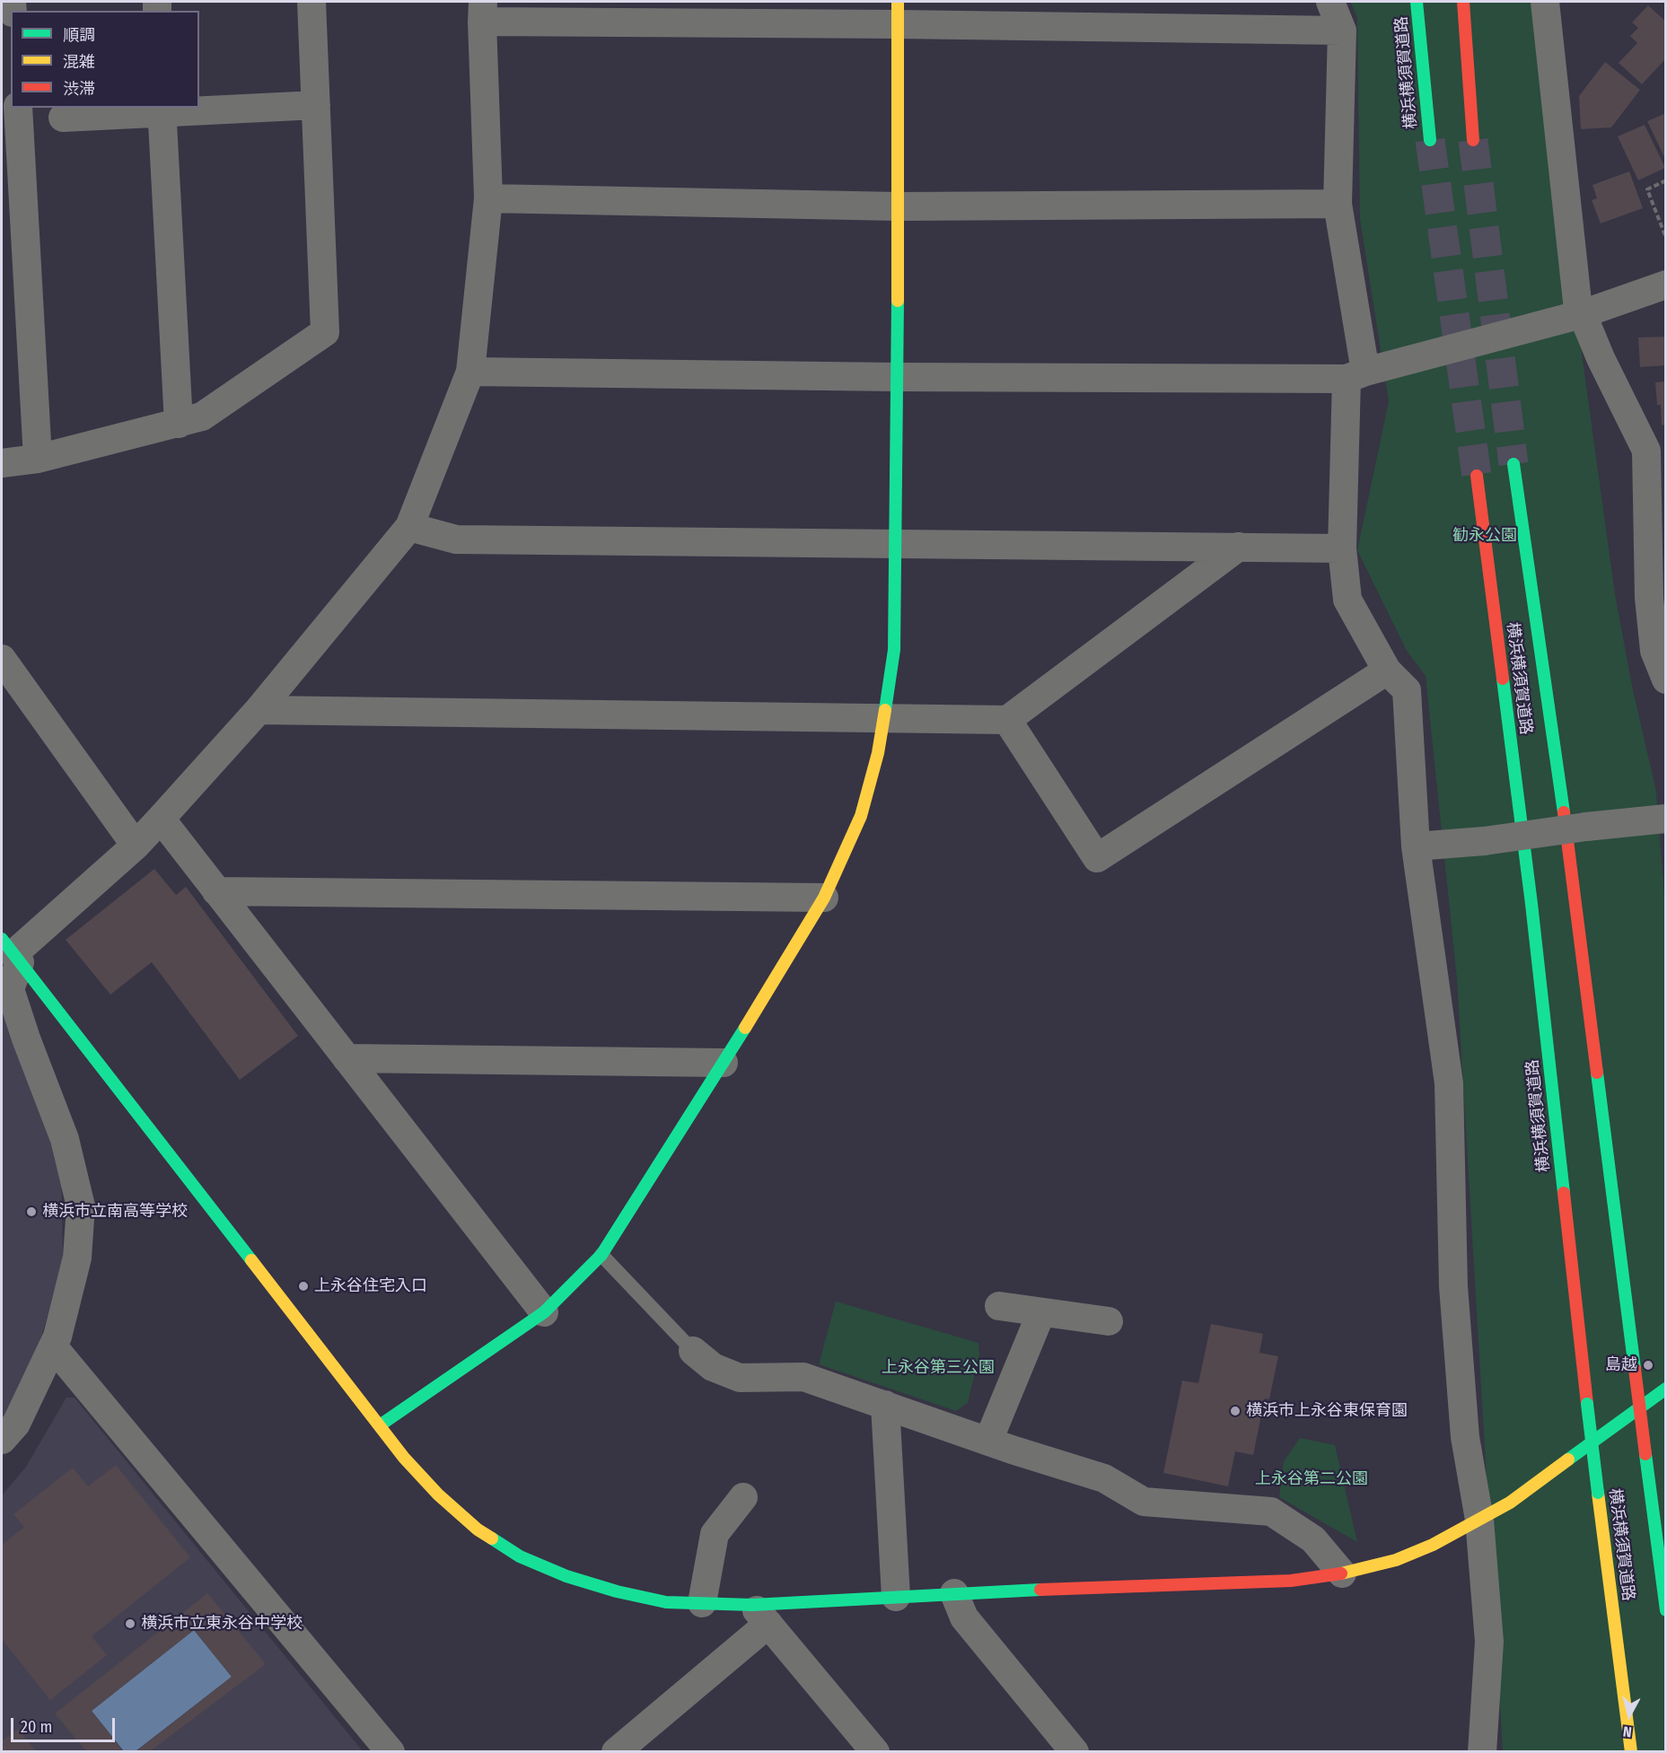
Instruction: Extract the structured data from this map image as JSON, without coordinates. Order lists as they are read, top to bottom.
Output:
{
  "streets": {
    "main road": ["横浜横須賀道路"]
  },
  "parks": ["勧永公園", "上永谷第三公園", "上永谷第二公園"],
  "places": [
    "横浜市立南高等学校",
    "上永谷住宅入口",
    "島越",
    "横浜市上永谷東保育園",
    "横浜市立東永谷中学校"
  ],
  "legend": ["順調", "混雑", "渋滞"],
  "scale_bar": "20 m",
  "north": "bottom"
}
